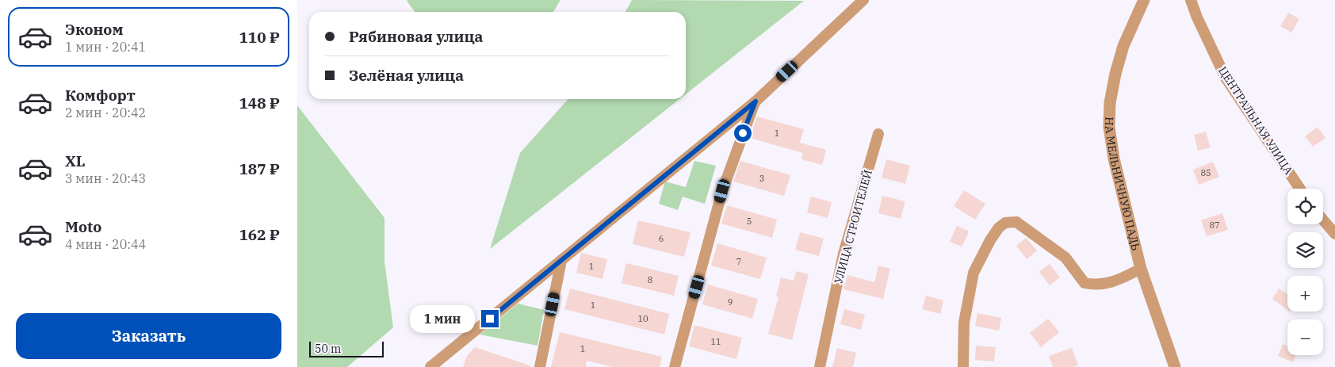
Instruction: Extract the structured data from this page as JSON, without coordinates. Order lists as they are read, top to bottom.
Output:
{
  "streets": {
    "street": ["ЦЕНТРАЛЬНАЯ УЛИЦА", "НА МЕЛЬНИЧНУЮ ПАДЬ", "УЛИЦА СТРОИТЕЛЕЙ"]
  },
  "house_numbers": [
    "1",
    "85",
    "3",
    "5",
    "87",
    "6",
    "7",
    "1",
    "8",
    "9",
    "1",
    "10",
    "11",
    "1"
  ],
  "scale_bar": "50 m",
  "page": {
    "list": [
      {
        "name": "Эконом",
        "note": "1 мин · 20:41",
        "value": "110 ₽"
      },
      {
        "name": "Комфорт",
        "note": "2 мин · 20:42",
        "value": "148 ₽"
      },
      {
        "name": "XL",
        "note": "3 мин · 20:43",
        "value": "187 ₽"
      },
      {
        "name": "Moto",
        "note": "4 мин · 20:44",
        "value": "162 ₽"
      }
    ],
    "banner": ["Рябиновая улица", "Зелёная улица"],
    "map_buttons": ["+", "−"],
    "buttons": "Заказать",
    "bubble": "1 мин",
    "scale": "50 m"
  }
}
